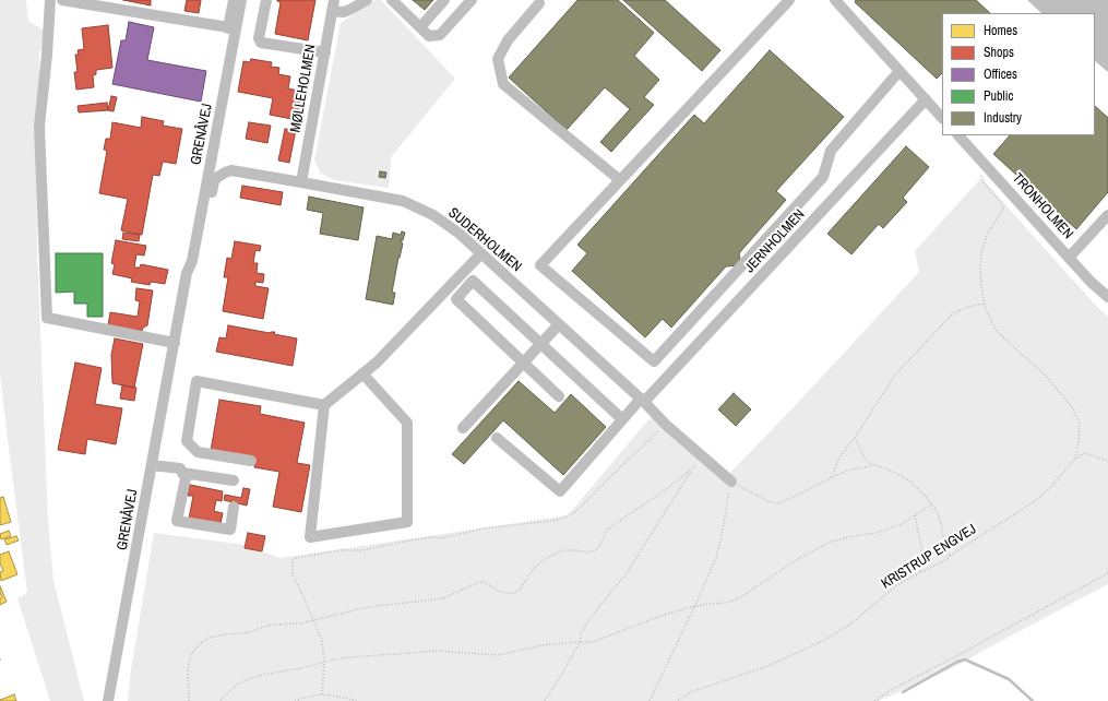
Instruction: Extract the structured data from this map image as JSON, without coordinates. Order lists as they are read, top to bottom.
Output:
{
  "streets": {
    "street": [
      "MØLLEHOLMEN",
      "GRENÅVEJ",
      "TRONHOLMEN",
      "SUDERHOLMEN",
      "JERNHOLMEN"
    ],
    "path": ["KRISTRUP ENGVEJ"]
  },
  "crossings": [
    ["MØLLEHOLMEN", "SUDERHOLMEN"],
    ["GRENÅVEJ", "SUDERHOLMEN"],
    ["SUDERHOLMEN", "JERNHOLMEN"]
  ],
  "legend": [
    "Homes",
    "Shops",
    "Offices",
    "Public",
    "Industry"
  ]
}
